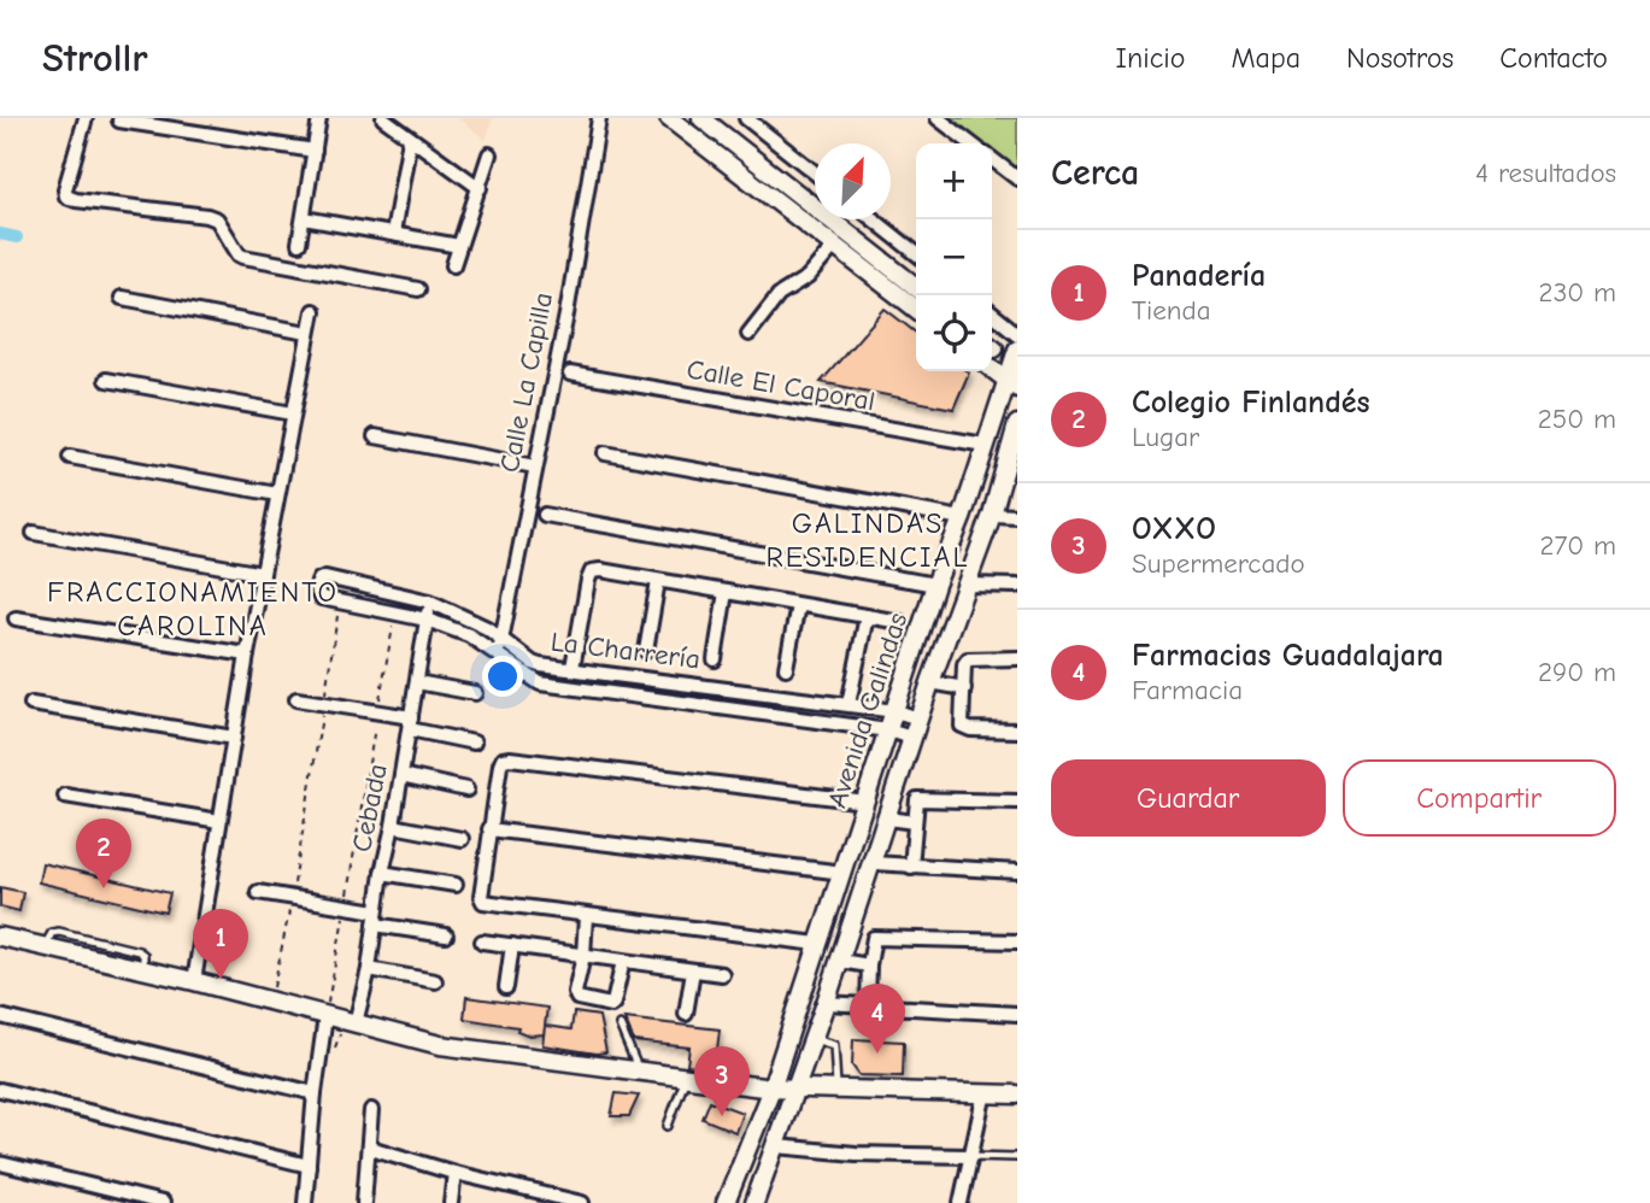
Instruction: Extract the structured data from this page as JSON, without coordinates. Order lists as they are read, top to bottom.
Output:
{
  "streets": {
    "street": [
      "Calle La Capilla",
      "Calle El Caporal",
      "La Charrería",
      "Avenida Galindas",
      "Cebada"
    ]
  },
  "crossings": [
    ["Calle La Capilla", "La Charrería"],
    ["Calle El Caporal", "Avenida Galindas"],
    ["La Charrería", "Avenida Galindas"],
    ["La Charrería", "Cebada"]
  ],
  "districts": ["GALINDAS RESIDENCIAL", "FRACCIONAMIENTO CAROLINA"],
  "north": "top right",
  "page": {
    "header": "Strollr",
    "nav": [
      "Inicio",
      "Mapa",
      "Nosotros",
      "Contacto"
    ],
    "heading": ["Cerca", "4 resultados"],
    "map_buttons": ["+", "−"],
    "list": [
      {
        "mark": "1",
        "name": "Panadería",
        "note": "Tienda",
        "value": "230 m"
      },
      {
        "mark": "2",
        "name": "Colegio Finlandés",
        "note": "Lugar",
        "value": "250 m"
      },
      {
        "mark": "3",
        "name": "OXXO",
        "note": "Supermercado",
        "value": "270 m"
      },
      {
        "mark": "4",
        "name": "Farmacias Guadalajara",
        "note": "Farmacia",
        "value": "290 m"
      }
    ],
    "buttons": ["Guardar", "Compartir"],
    "pins": [
      "2",
      "1",
      "4",
      "3"
    ]
  }
}
